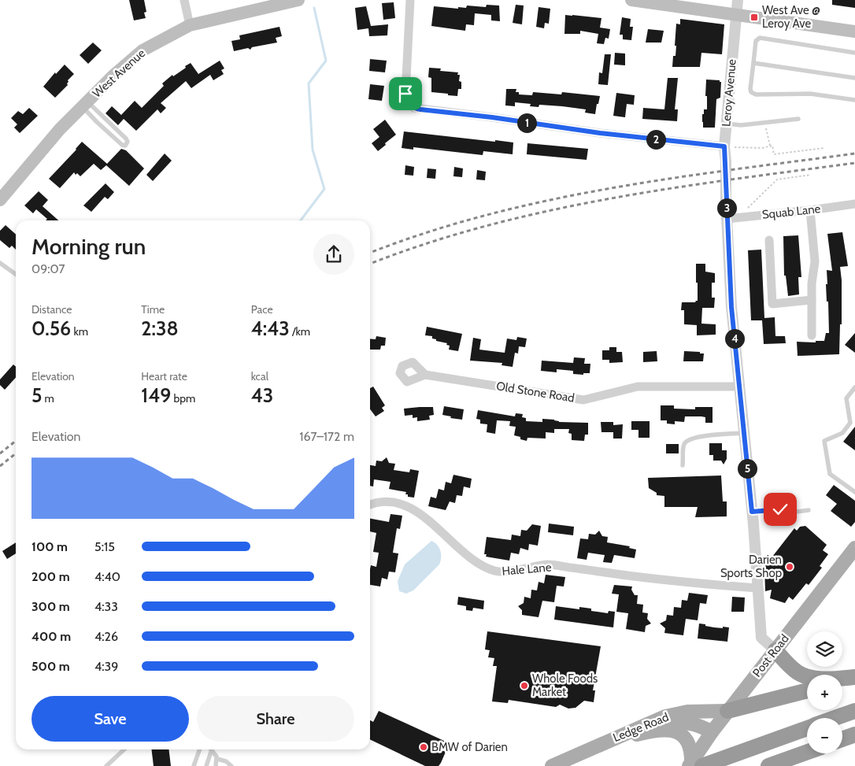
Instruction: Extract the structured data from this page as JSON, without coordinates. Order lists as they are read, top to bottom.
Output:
{
  "streets": {
    "main road": ["West Avenue", "Post Road", "Ledge Road"],
    "street": [
      "Leroy Avenue",
      "Squab Lane",
      "Old Stone Road",
      "Hale Lane"
    ]
  },
  "crossings": [
    ["Leroy Avenue", "Squab Lane"],
    ["Leroy Avenue", "Old Stone Road"],
    ["Leroy Avenue", "Hale Lane"],
    ["Leroy Avenue", "Post Road"],
    ["Post Road", "Ledge Road"]
  ],
  "places": {
    "transit": ["West Ave @ Leroy Ave"],
    "other": ["Darien Sports Shop", "Whole Foods Market", "BMW of Darien"]
  },
  "page": {
    "pins": [
      "1",
      "2",
      "3",
      "4",
      "5"
    ],
    "heading": ["Morning run", "09:07"],
    "stats": [
      ["Distance", "0.56 km"],
      ["Time", "2:38"],
      ["Pace", "4:43 /km"],
      ["Elevation", "5 m"],
      ["Heart rate", "149 bpm"],
      ["kcal", "43"]
    ],
    "chart": ["Elevation", "167–172 m"],
    "list": [
      {
        "name": "100 m",
        "note": "5:15"
      },
      {
        "name": "200 m",
        "note": "4:40"
      },
      {
        "name": "300 m",
        "note": "4:33"
      },
      {
        "name": "400 m",
        "note": "4:26"
      },
      {
        "name": "500 m",
        "note": "4:39"
      }
    ],
    "map_buttons": ["+", "−"],
    "buttons": ["Save", "Share"]
  }
}
